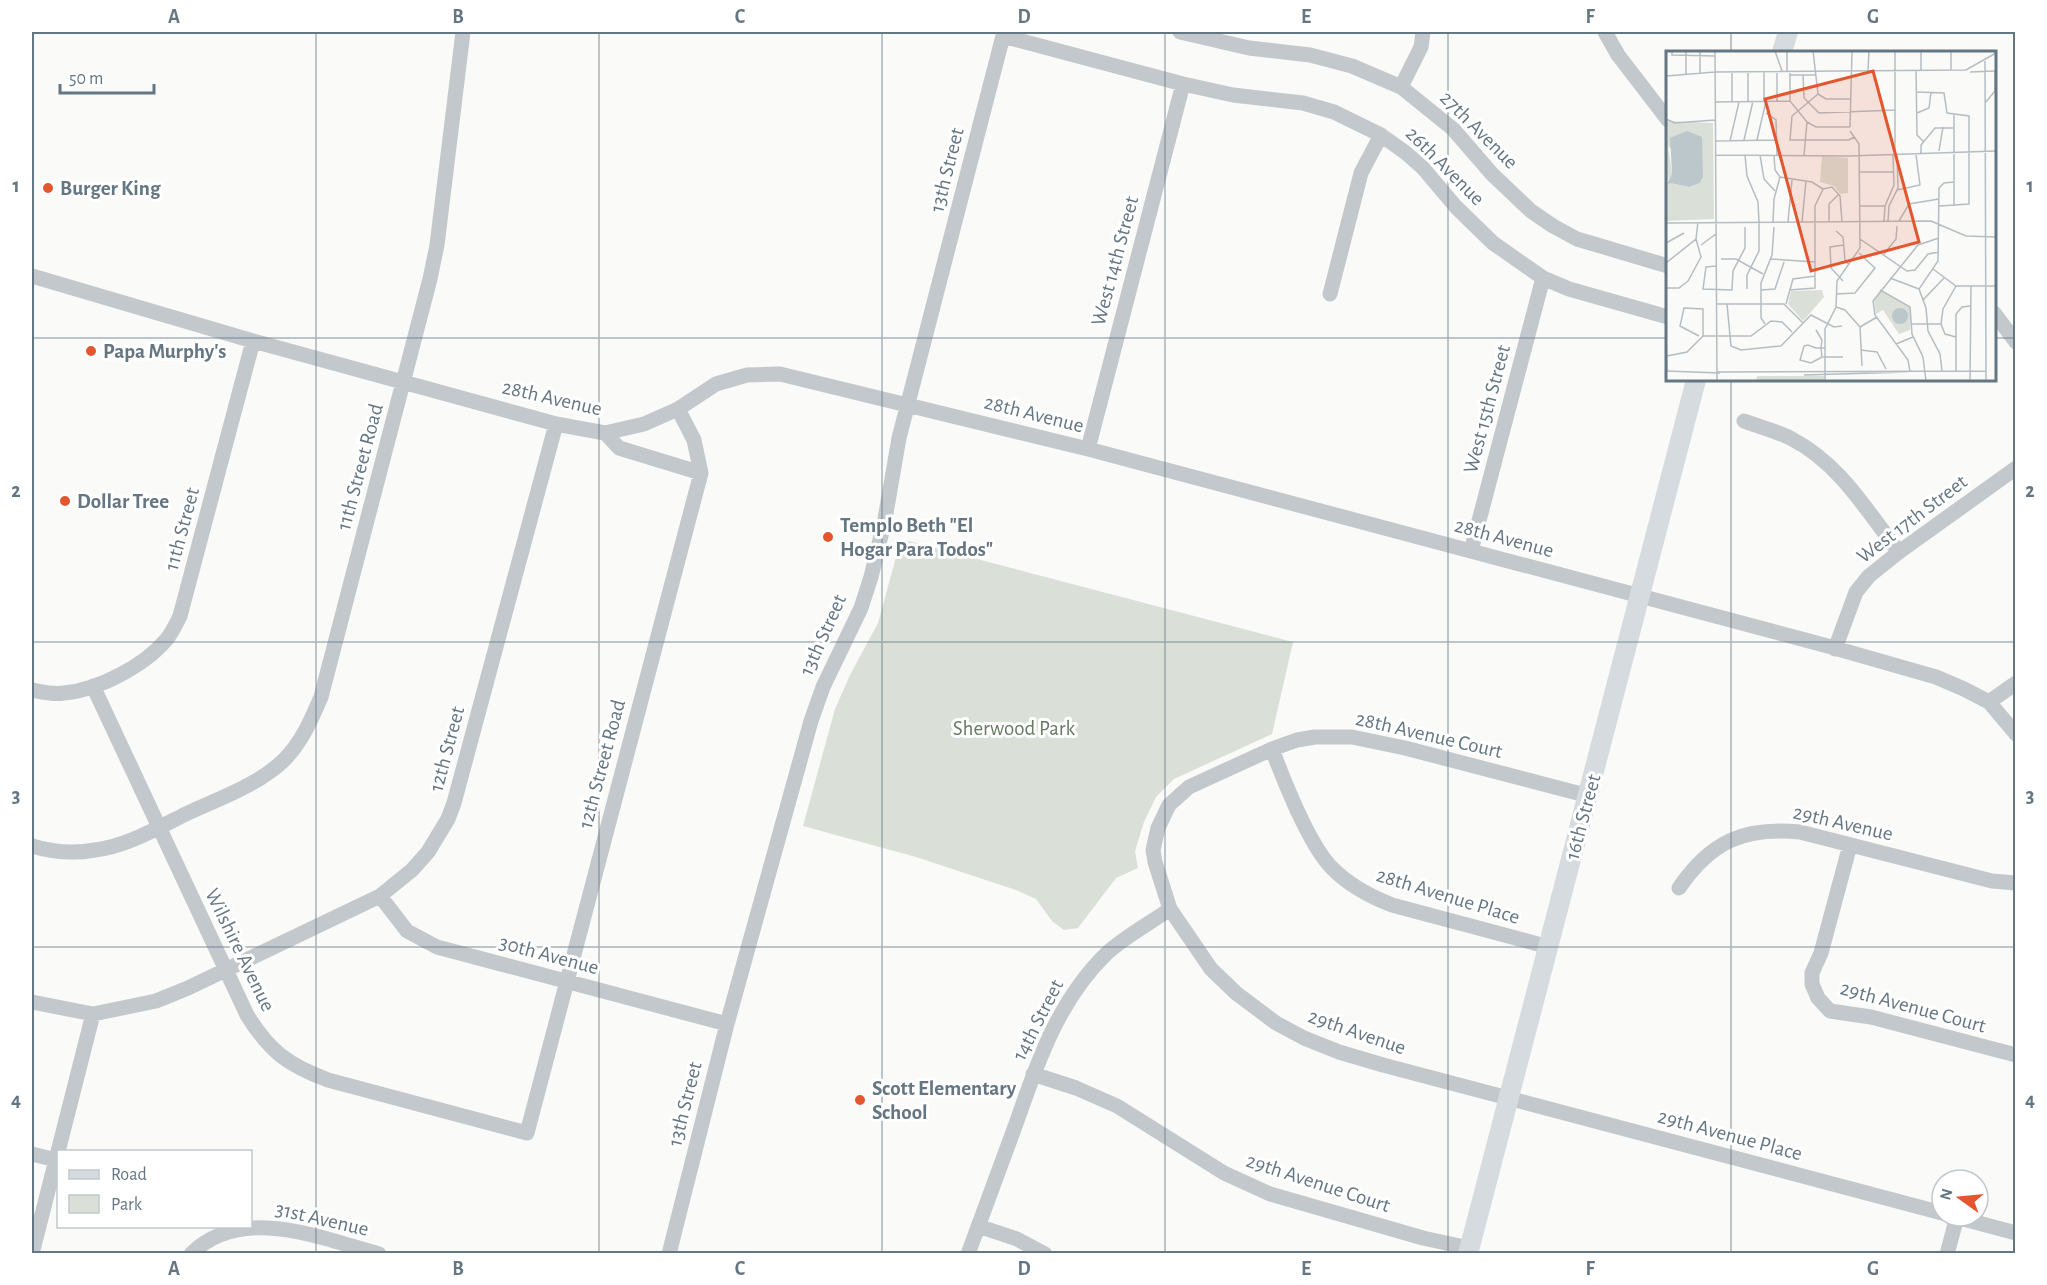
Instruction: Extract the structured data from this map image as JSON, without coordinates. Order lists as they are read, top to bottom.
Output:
{
  "streets": {
    "main road": ["16th Street"],
    "street": [
      "27th Avenue",
      "26th Avenue",
      "13th Street",
      "West 14th Street",
      "28th Avenue",
      "West 15th Street",
      "11th Street Road",
      "West 17th Street",
      "11th Street",
      "28th Avenue Court",
      "12th Street",
      "12th Street Road",
      "29th Avenue",
      "28th Avenue Place",
      "Wilshire Avenue",
      "30th Avenue",
      "29th Avenue Court",
      "14th Street",
      "29th Avenue Place",
      "31st Avenue"
    ]
  },
  "crossings": [
    ["26th Avenue", "13th Street"],
    ["26th Avenue", "West 14th Street"],
    ["26th Avenue", "West 15th Street"],
    ["13th Street", "28th Avenue"],
    ["13th Street", "30th Avenue"],
    ["West 14th Street", "28th Avenue"],
    ["28th Avenue", "West 15th Street"],
    ["28th Avenue", "11th Street Road"],
    ["28th Avenue", "West 17th Street"],
    ["28th Avenue", "11th Street"],
    ["28th Avenue", "12th Street"],
    ["28th Avenue", "12th Street Road"],
    ["28th Avenue", "16th Street"],
    ["11th Street Road", "Wilshire Avenue"],
    ["11th Street", "Wilshire Avenue"],
    ["28th Avenue Court", "16th Street"],
    ["28th Avenue Court", "29th Avenue"],
    ["28th Avenue Court", "28th Avenue Place"],
    ["28th Avenue Court", "14th Street"],
    ["12th Street", "Wilshire Avenue"],
    ["12th Street", "30th Avenue"],
    ["12th Street Road", "Wilshire Avenue"],
    ["12th Street Road", "30th Avenue"],
    ["16th Street", "29th Avenue"],
    ["16th Street", "28th Avenue Place"],
    ["16th Street", "29th Avenue Court"],
    ["16th Street", "29th Avenue Place"],
    ["29th Avenue", "29th Avenue Court"],
    ["29th Avenue", "14th Street"],
    ["29th Avenue", "29th Avenue Place"],
    ["29th Avenue Court", "14th Street"]
  ],
  "parks": ["Sherwood Park"],
  "places": [
    "Burger King",
    "Papa Murphy's",
    "Dollar Tree",
    "Templo Beth \"El Hogar Para Todos\"",
    "Scott Elementary School"
  ],
  "legend": ["Road", "Park"],
  "scale_bar": "50 m",
  "north": "left",
  "grid": {
    "columns": [
      "A",
      "B",
      "C",
      "D",
      "E",
      "F",
      "G"
    ],
    "rows": [
      "1",
      "2",
      "3",
      "4"
    ]
  }
}
